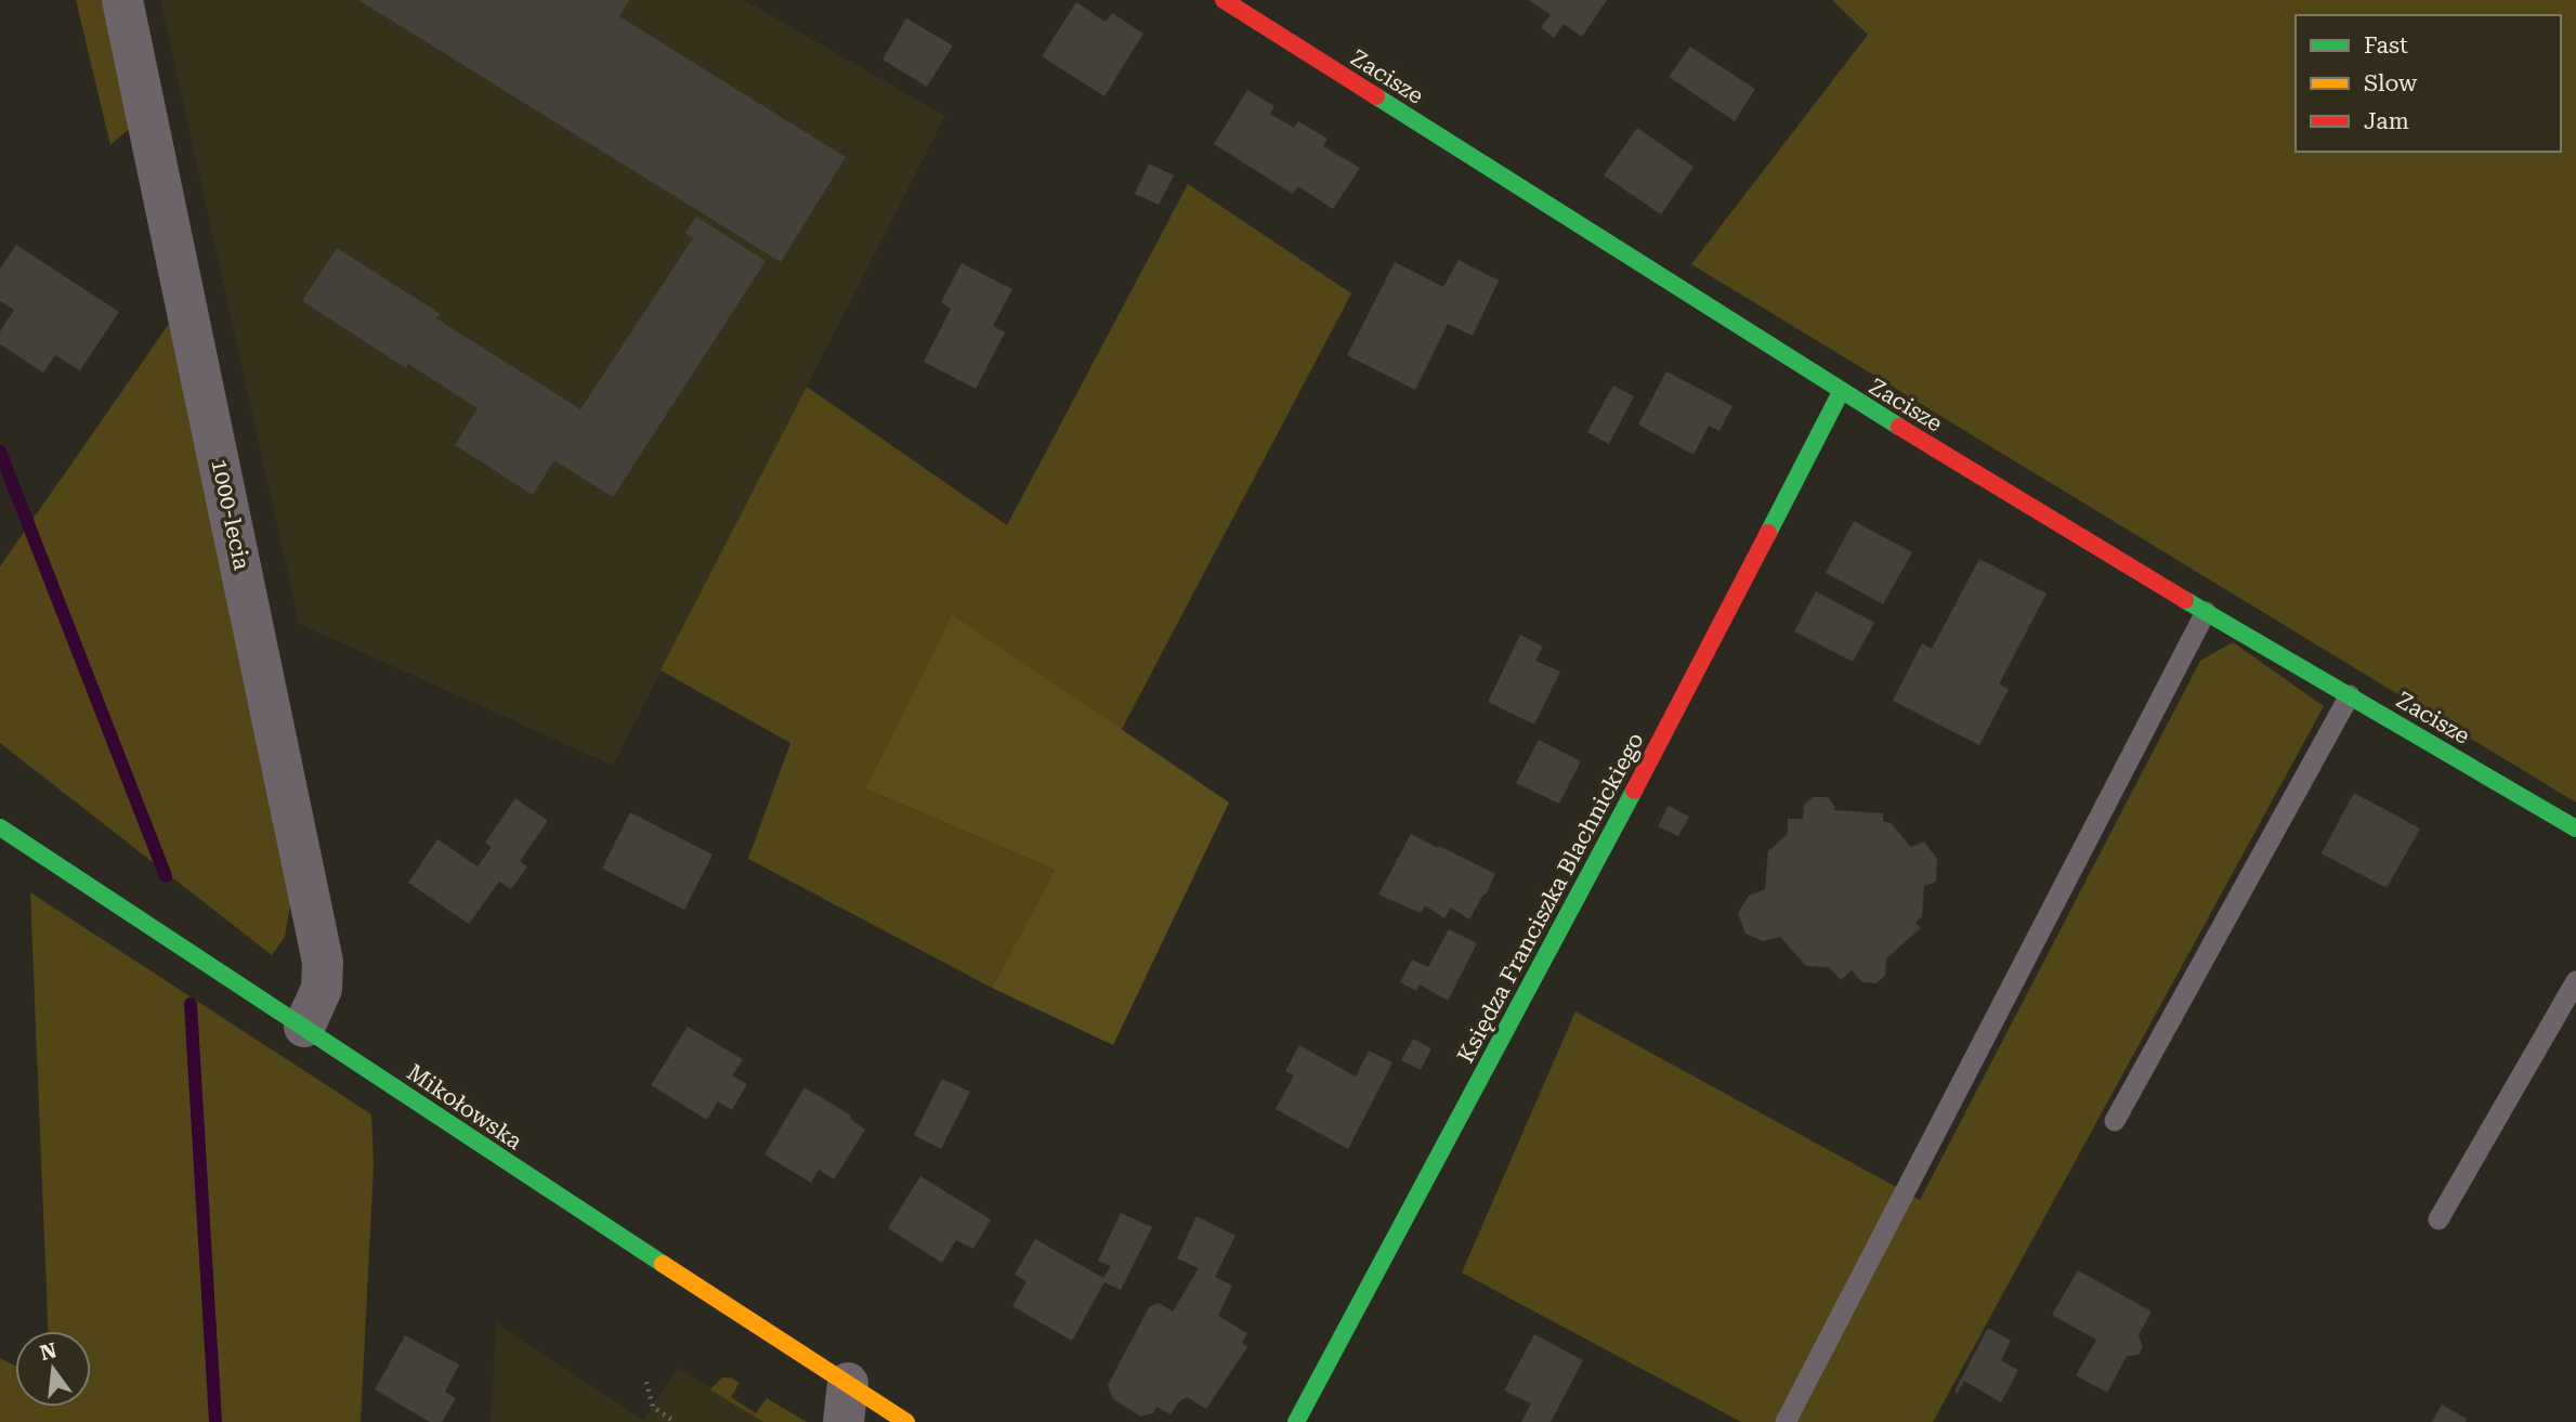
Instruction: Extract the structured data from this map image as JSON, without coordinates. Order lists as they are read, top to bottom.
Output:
{
  "streets": {
    "street": [
      "Zacisze",
      "1000-lecia",
      "Księdza Franciszka Blachnickiego",
      "Mikołowska"
    ]
  },
  "crossings": [
    ["Zacisze", "Księdza Franciszka Blachnickiego"],
    ["1000-lecia", "Mikołowska"]
  ],
  "legend": ["Fast", "Slow", "Jam"],
  "north": "top"
}
